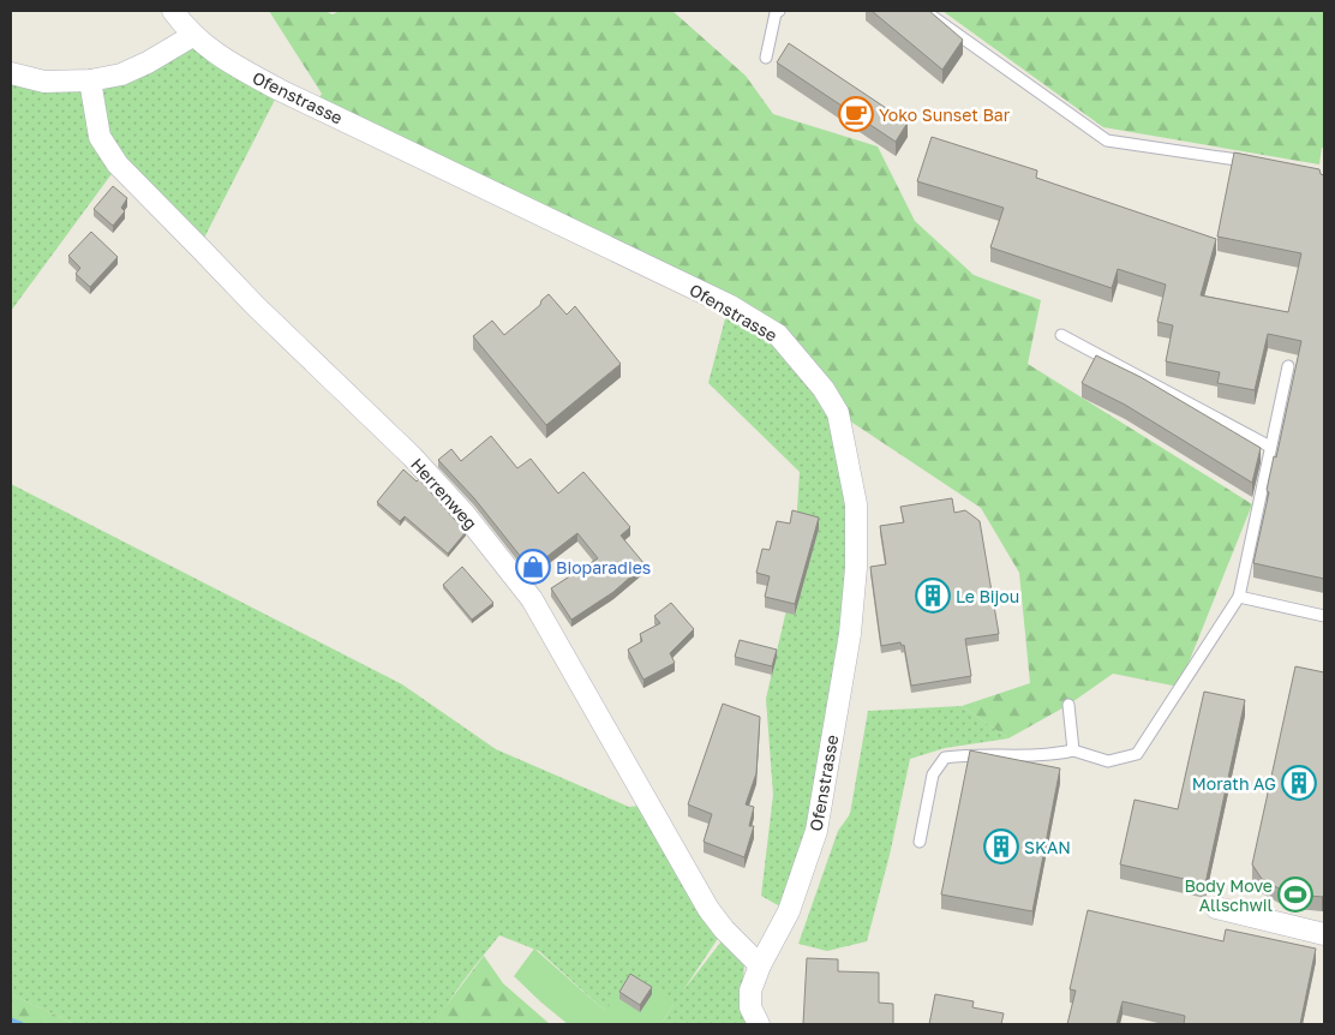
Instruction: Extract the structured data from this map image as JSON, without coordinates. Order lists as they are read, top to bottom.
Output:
{
  "streets": {
    "street": ["Ofenstrasse", "Herrenweg"]
  },
  "crossings": [
    ["Ofenstrasse", "Herrenweg"]
  ],
  "places": {
    "cafe": ["Yoko Sunset Bar"],
    "shop": ["Bioparadies"],
    "building": ["Le Bijou", "Morath AG", "SKAN"],
    "sports": ["Body Move Allschwil"]
  }
}
